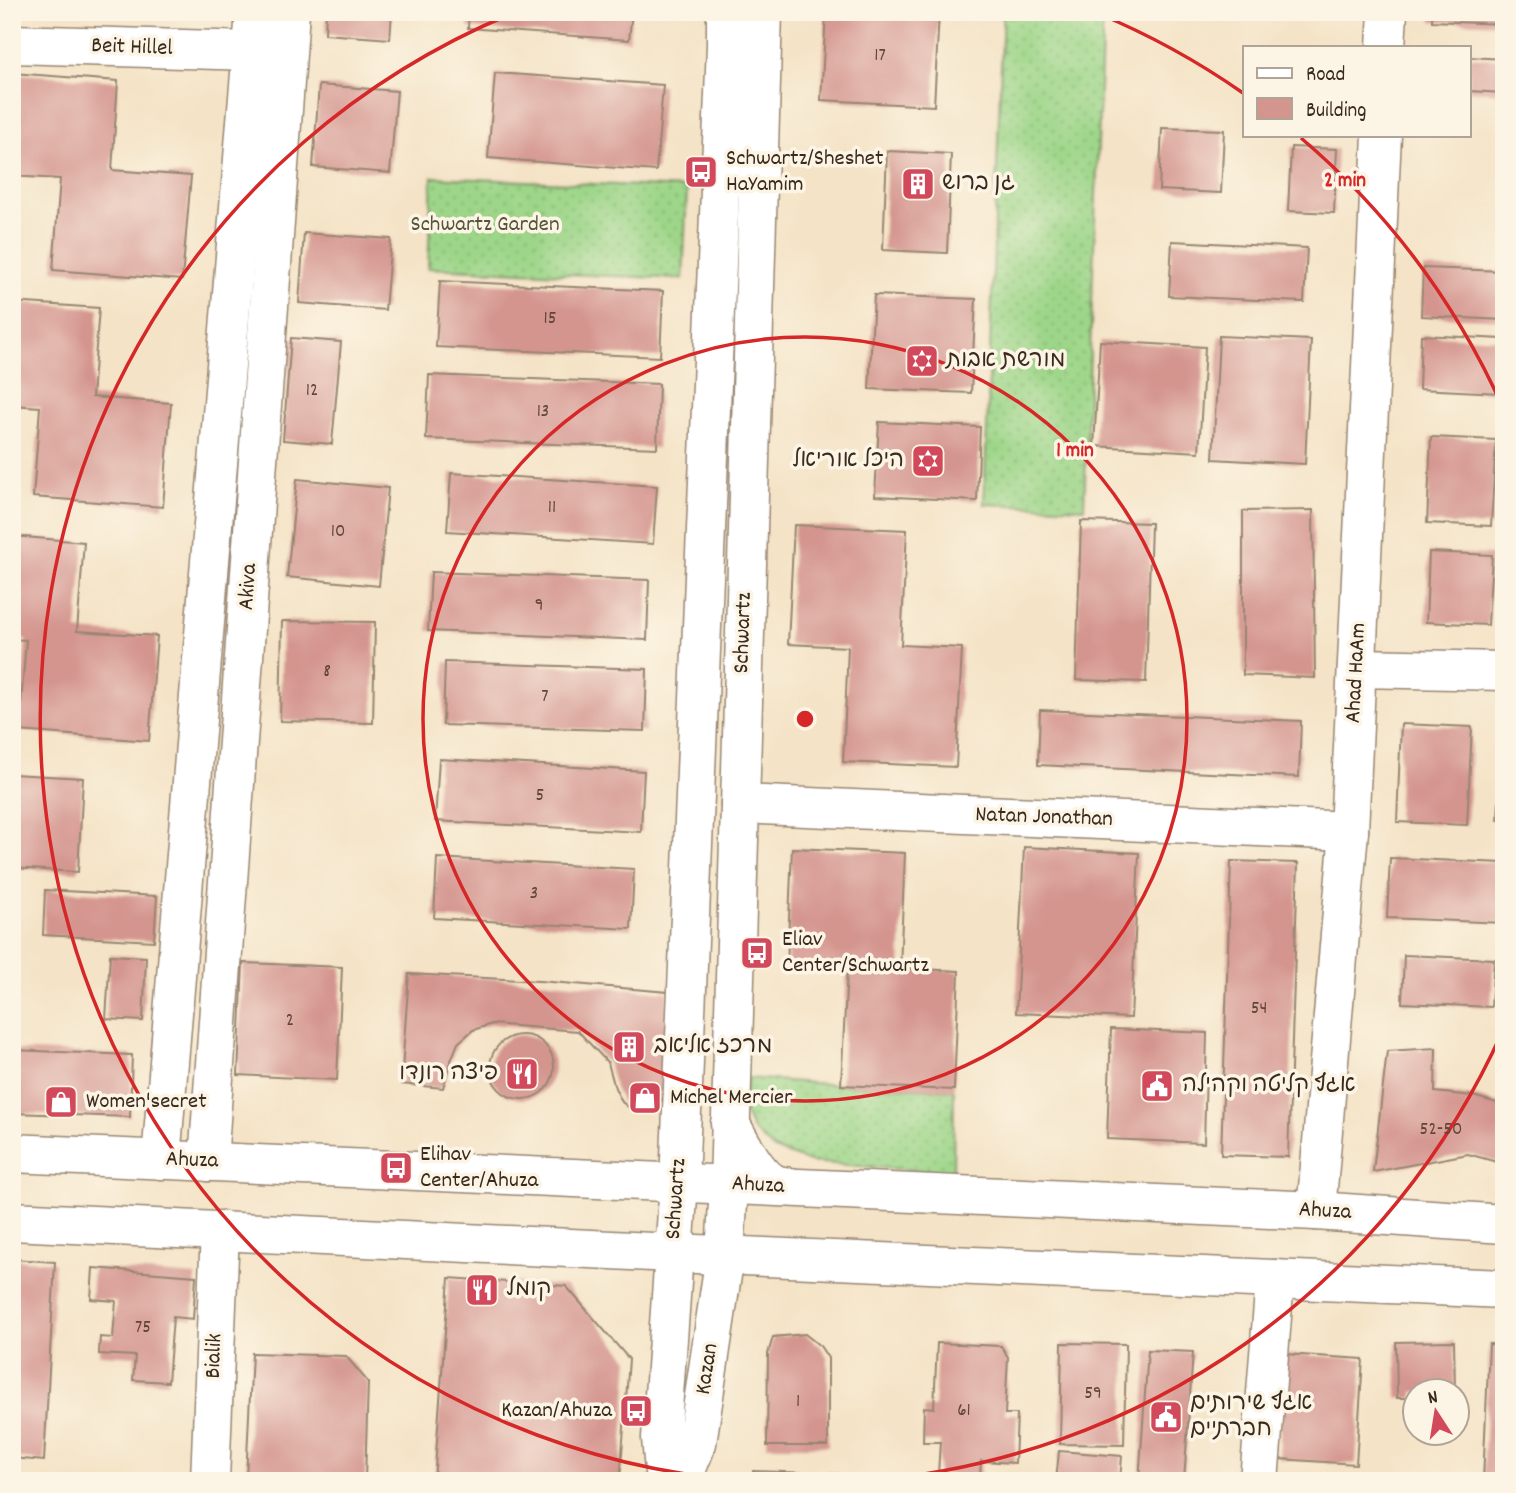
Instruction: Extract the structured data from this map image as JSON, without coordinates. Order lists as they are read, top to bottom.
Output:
{
  "streets": {
    "street": [
      "Beit Hillel",
      "Akiva",
      "Schwartz",
      "Ahad HaAm",
      "Natan Jonathan",
      "Ahuza",
      "Bialik",
      "Kazan"
    ]
  },
  "crossings": [
    ["Beit Hillel", "Akiva"],
    ["Akiva", "Ahuza"],
    ["Schwartz", "Natan Jonathan"],
    ["Schwartz", "Ahuza"],
    ["Schwartz", "Kazan"],
    ["Ahad HaAm", "Natan Jonathan"],
    ["Ahad HaAm", "Ahuza"]
  ],
  "parks": ["Schwartz Garden"],
  "places": {
    "bus stop": [
      "Schwartz/Sheshet HaYamim",
      "Eliav Center/Schwartz",
      "Elihav Center/Ahuza",
      "Kazan/Ahuza"
    ],
    "building": ["גן ברוש", "מרכז אליאב"],
    "synagogue": ["מורשת אבות", "היכל אוריאל"],
    "restaurant": ["פיצה רונדו", "קומל"],
    "public building": ["אגף קליטה וקהילה", "אגף שירותים חברתיים"],
    "shop": ["Michel Mercier", "Women'secret"]
  },
  "house_numbers": [
    "17",
    "15",
    "12",
    "13",
    "11",
    "10",
    "9",
    "8",
    "7",
    "5",
    "3",
    "54",
    "2",
    "52-50",
    "75",
    "59",
    "1",
    "61"
  ],
  "legend": ["Road", "Building"],
  "north": "top",
  "rings": ["2 min", "1 min"]
}
